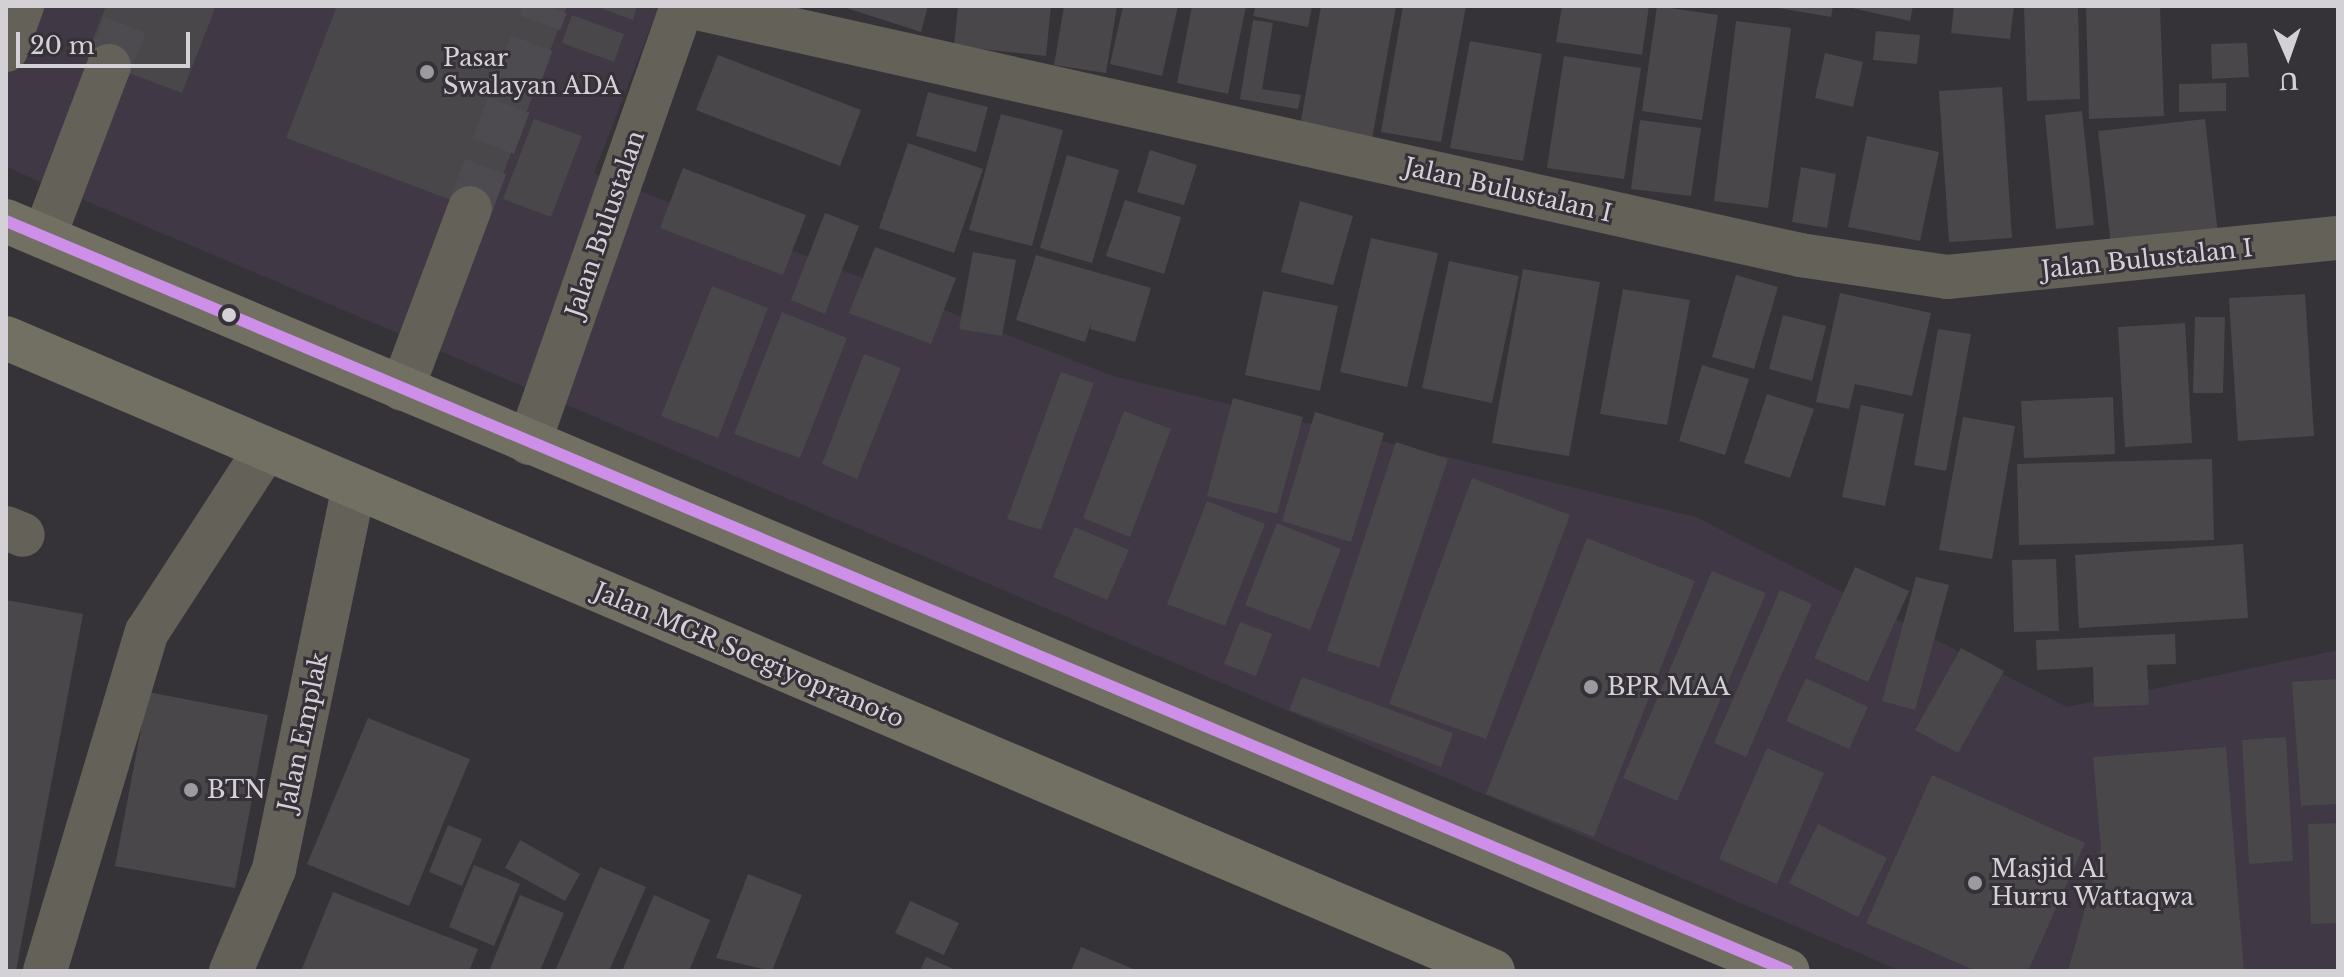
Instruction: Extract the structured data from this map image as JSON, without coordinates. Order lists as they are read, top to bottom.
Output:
{
  "streets": {
    "highway": ["Jalan MGR Soegiyopranoto"],
    "street": ["Jalan Bulustalan I", "Jalan Bulustalan", "Jalan Emplak"]
  },
  "crossings": [
    ["Jalan MGR Soegiyopranoto", "Jalan Emplak"]
  ],
  "places": [
    "Pasar Swalayan ADA",
    "BPR MAA",
    "BTN",
    "Masjid Al Hurru Wattaqwa"
  ],
  "scale_bar": "20 m",
  "north": "bottom"
}
